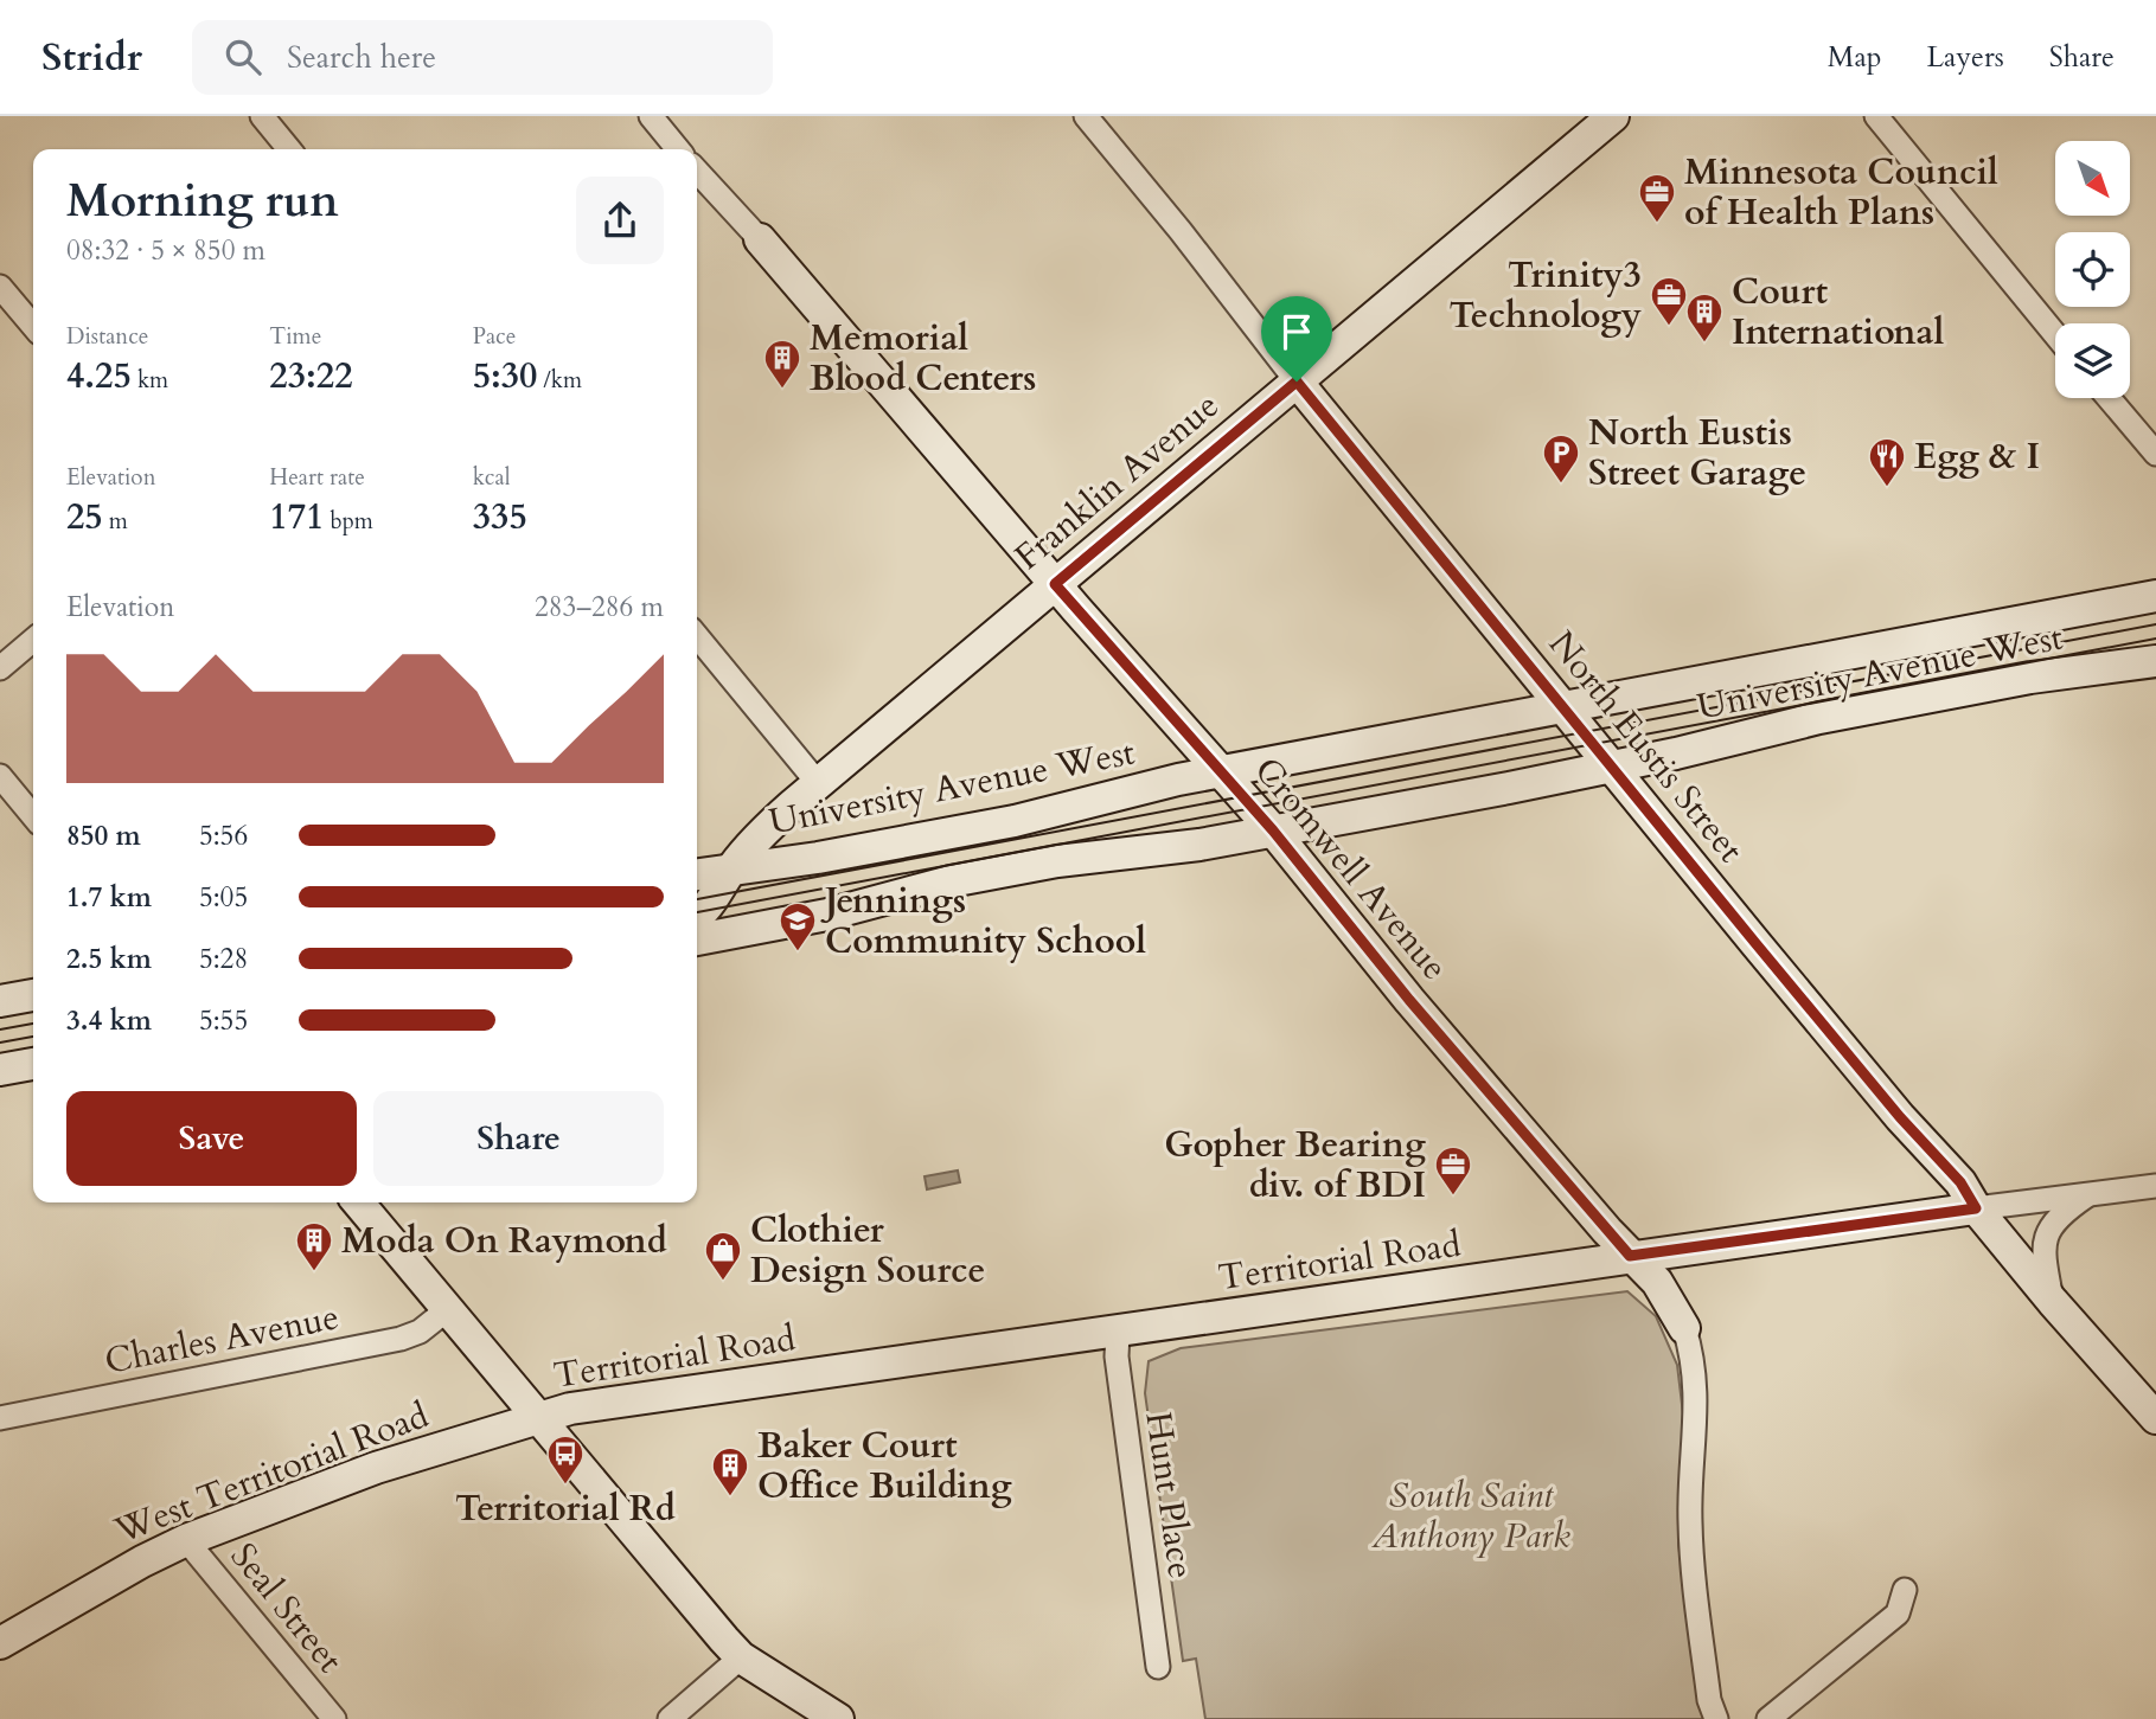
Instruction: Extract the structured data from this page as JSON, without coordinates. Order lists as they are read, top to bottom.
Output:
{
  "streets": {
    "main road": [
      "Franklin Avenue",
      "University Avenue West",
      "North Eustis Street",
      "Cromwell Avenue",
      "Territorial Road",
      "West Territorial Road"
    ],
    "street": ["Charles Avenue", "Hunt Place", "Seal Street"]
  },
  "crossings": [
    ["Franklin Avenue", "University Avenue West"],
    ["Franklin Avenue", "North Eustis Street"],
    ["Franklin Avenue", "Cromwell Avenue"],
    ["University Avenue West", "North Eustis Street"],
    ["University Avenue West", "Cromwell Avenue"],
    ["North Eustis Street", "Territorial Road"],
    ["Cromwell Avenue", "Territorial Road"],
    ["Territorial Road", "West Territorial Road"],
    ["Territorial Road", "Hunt Place"],
    ["West Territorial Road", "Seal Street"]
  ],
  "parks": ["South Saint Anthony Park"],
  "places": {
    "office": ["Minnesota Council of Health Plans", "Trinity3 Technology", "Gopher Bearing div. of BDI"],
    "building": [
      "Court International",
      "Memorial Blood Centers",
      "Moda On Raymond",
      "Baker Court Office Building"
    ],
    "parking": ["North Eustis Street Garage"],
    "restaurant": ["Egg & I"],
    "school or university": ["Jennings Community School"],
    "shop": ["Clothier Design Source"],
    "bus stop": ["Territorial Rd"]
  },
  "north": "bottom right",
  "page": {
    "header": "Stridr",
    "search": "Search here",
    "nav": ["Map", "Layers", "Share"],
    "heading": ["Morning run", "08:32 · 5 × 850 m"],
    "stats": [
      ["Distance", "4.25 km"],
      ["Time", "23:22"],
      ["Pace", "5:30 /km"],
      ["Elevation", "25 m"],
      ["Heart rate", "171 bpm"],
      ["kcal", "335"]
    ],
    "chart": ["Elevation", "283–286 m"],
    "list": [
      {
        "name": "850 m",
        "note": "5:56"
      },
      {
        "name": "1.7 km",
        "note": "5:05"
      },
      {
        "name": "2.5 km",
        "note": "5:28"
      },
      {
        "name": "3.4 km",
        "note": "5:55"
      }
    ],
    "buttons": ["Save", "Share"]
  }
}
